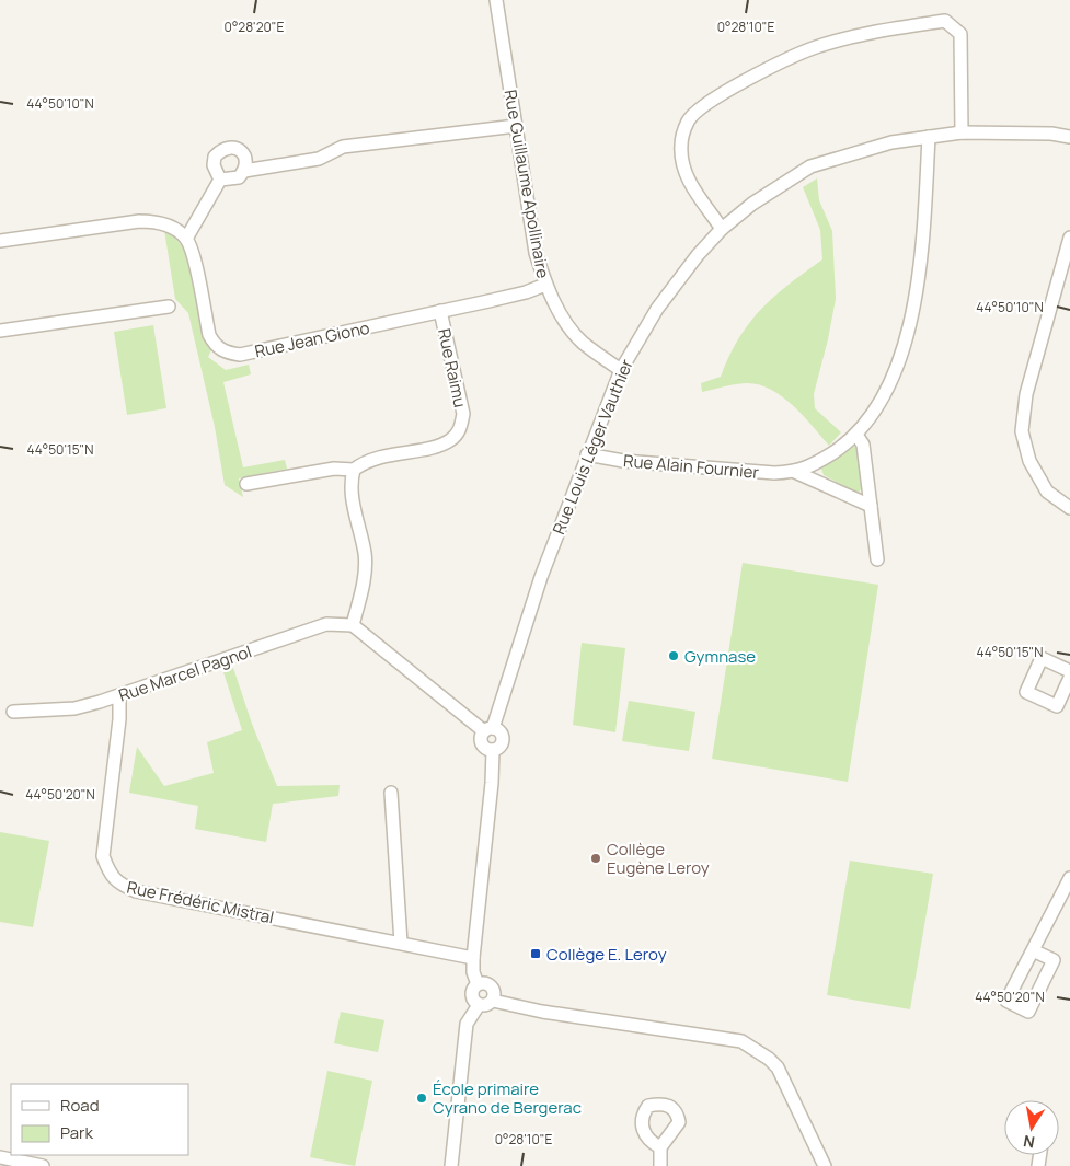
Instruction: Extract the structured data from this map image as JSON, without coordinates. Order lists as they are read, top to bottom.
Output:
{
  "streets": {
    "street": [
      "Rue Guillaume Apollinaire",
      "Rue Jean Giono",
      "Rue Raimu",
      "Rue Louis Léger Vauthier",
      "Rue Alain Fournier",
      "Rue Marcel Pagnol",
      "Rue Frédéric Mistral"
    ]
  },
  "crossings": [
    ["Rue Guillaume Apollinaire", "Rue Jean Giono"],
    ["Rue Guillaume Apollinaire", "Rue Louis Léger Vauthier"],
    ["Rue Jean Giono", "Rue Raimu"],
    ["Rue Louis Léger Vauthier", "Rue Alain Fournier"],
    ["Rue Marcel Pagnol", "Rue Frédéric Mistral"]
  ],
  "places": {
    "other": ["Gymnase", "Collège Eugène Leroy", "École primaire Cyrano de Bergerac"],
    "transit": ["Collège E. Leroy"]
  },
  "legend": ["Road", "Park"],
  "north": "bottom",
  "coordinates": [
    "0°28'20\"E",
    "0°28'10\"E",
    "44°50'10\"N",
    "44°50'15\"N",
    "44°50'20\"N"
  ]
}
